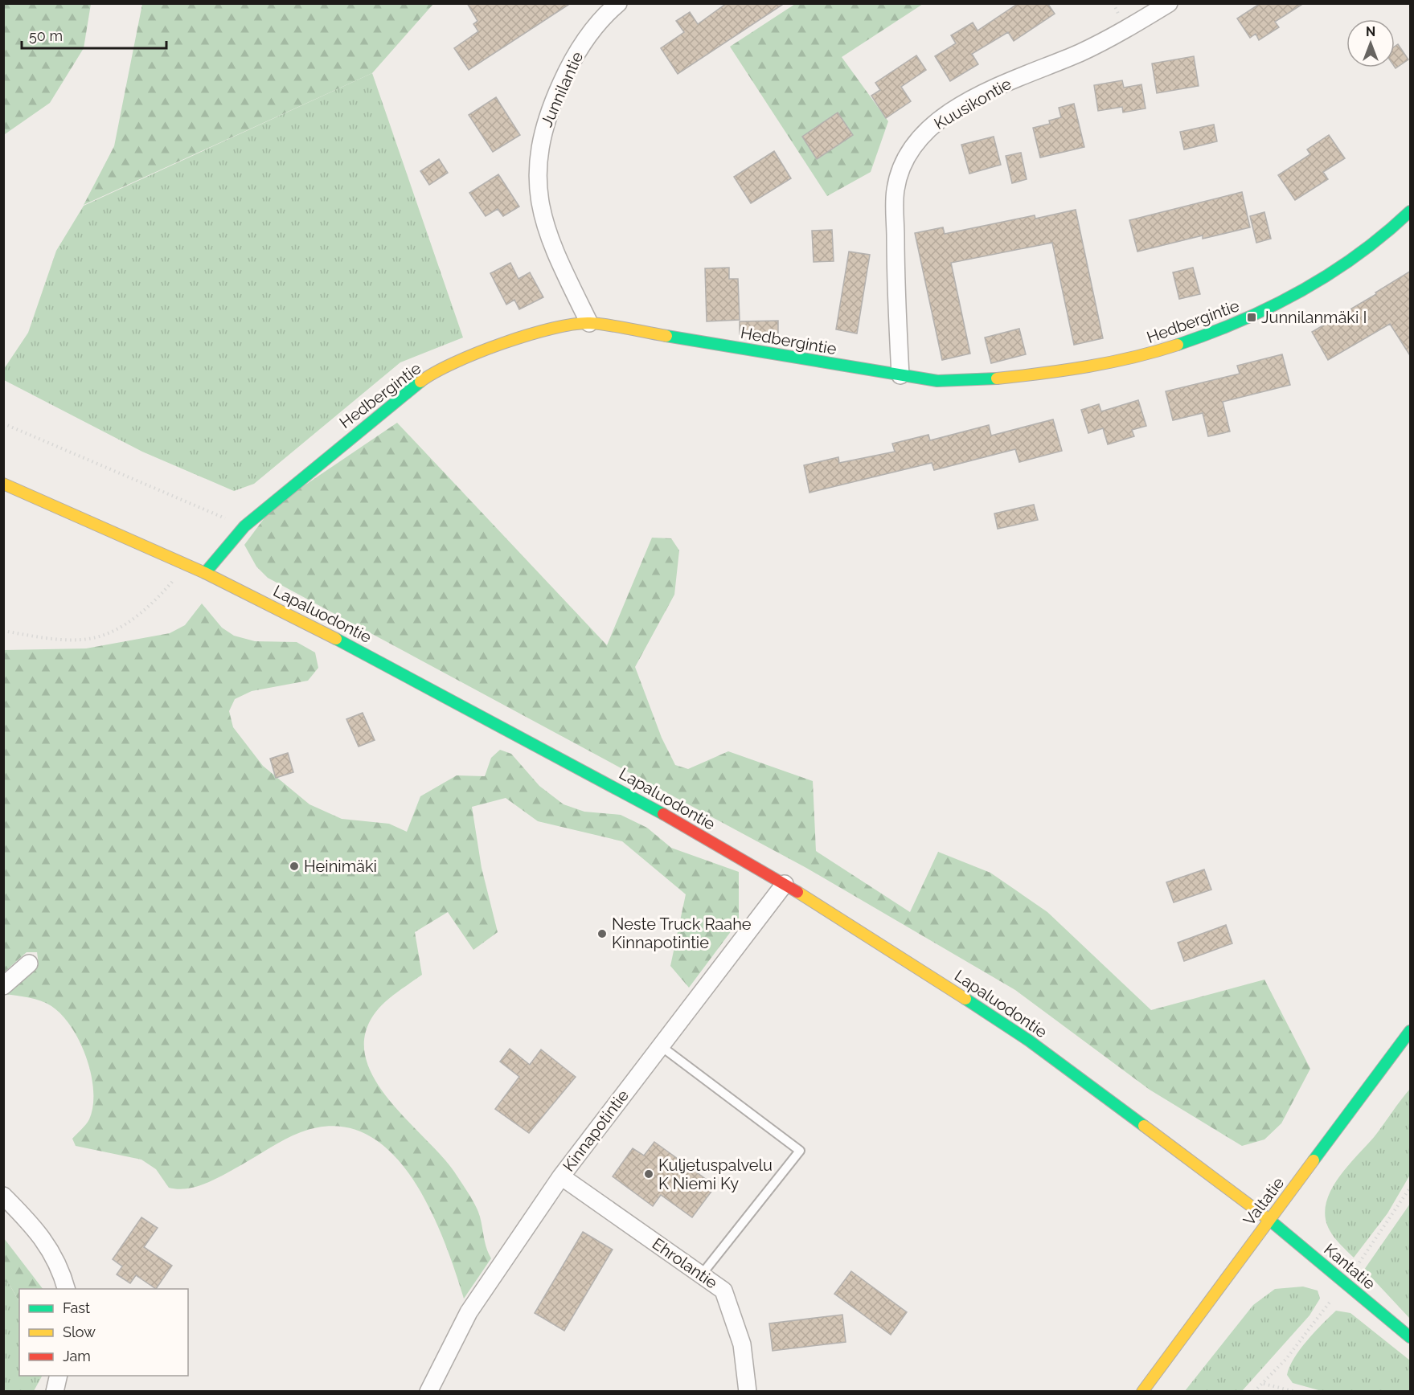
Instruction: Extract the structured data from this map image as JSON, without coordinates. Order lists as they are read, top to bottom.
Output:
{
  "streets": {
    "main road": [
      "Hedbergintie",
      "Lapaluodontie",
      "Valtatie",
      "Kantatie"
    ],
    "street": [
      "Junnilantie",
      "Kuusikontie",
      "Kinnapotintie",
      "Ehrolantie"
    ]
  },
  "crossings": [
    ["Junnilantie", "Hedbergintie"],
    ["Kuusikontie", "Hedbergintie"],
    ["Hedbergintie", "Lapaluodontie"],
    ["Lapaluodontie", "Kinnapotintie"],
    ["Lapaluodontie", "Valtatie"],
    ["Lapaluodontie", "Kantatie"],
    ["Kinnapotintie", "Ehrolantie"],
    ["Valtatie", "Kantatie"]
  ],
  "places": {
    "transit": ["Junnilanmäki I"],
    "other": ["Heinimäki", "Neste Truck Raahe Kinnapotintie", "Kuljetuspalvelu K Niemi Ky"]
  },
  "legend": ["Fast", "Slow", "Jam"],
  "scale_bar": "50 m",
  "north": "top"
}
